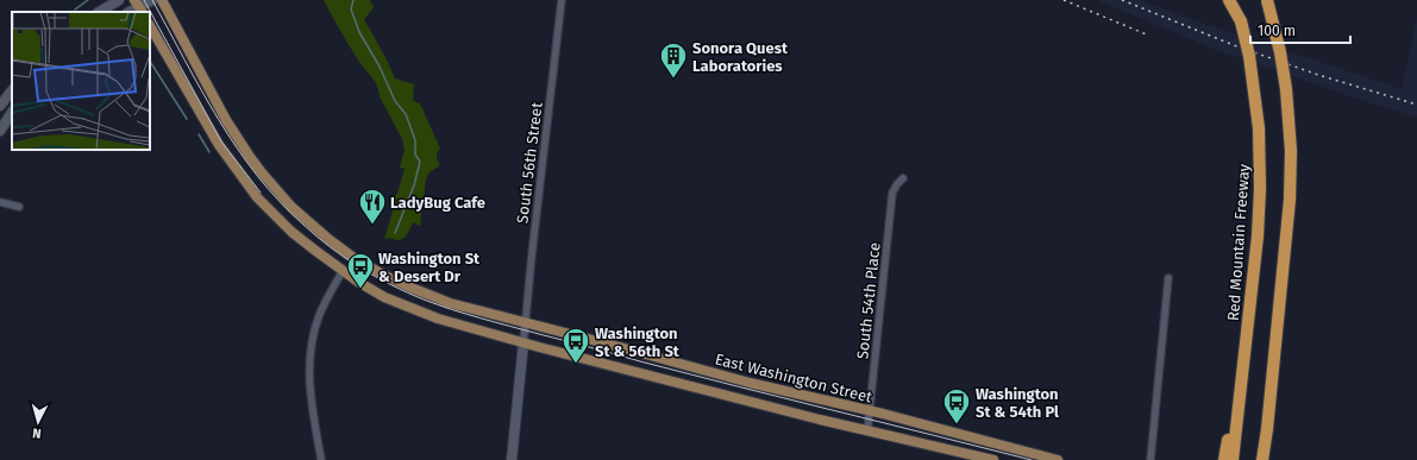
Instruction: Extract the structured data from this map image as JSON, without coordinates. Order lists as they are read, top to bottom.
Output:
{
  "streets": {
    "highway": ["Red Mountain Freeway"],
    "main road": ["East Washington Street"],
    "street": ["South 56th Street", "South 54th Place"]
  },
  "crossings": [
    ["South 56th Street", "East Washington Street"],
    ["South 54th Place", "East Washington Street"]
  ],
  "places": {
    "building": ["Sonora Quest Laboratories"],
    "restaurant": ["LadyBug Cafe"],
    "bus stop": ["Washington St & Desert Dr", "Washington St & 56th St", "Washington St & 54th Pl"]
  },
  "scale_bar": "100 m",
  "north": "bottom"
}
